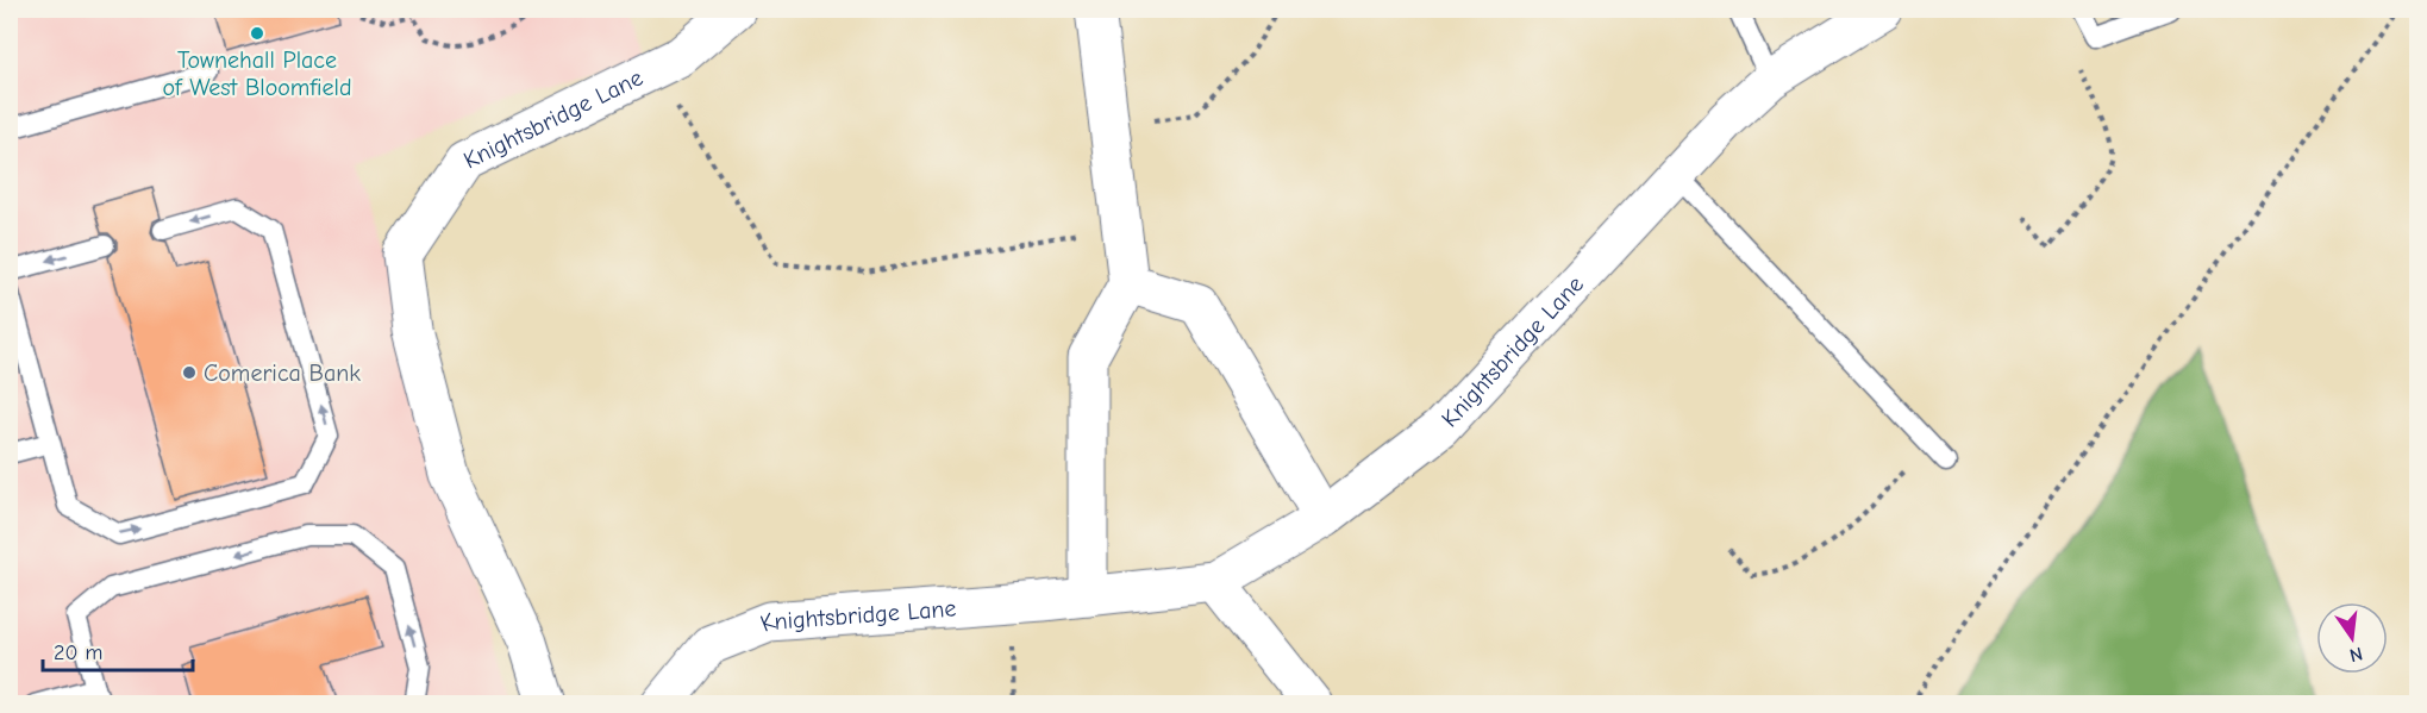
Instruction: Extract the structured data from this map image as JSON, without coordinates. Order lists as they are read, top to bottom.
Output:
{
  "streets": {
    "street": ["Knightsbridge Lane"]
  },
  "places": ["Townehall Place of West Bloomfield", "Comerica Bank"],
  "scale_bar": "20 m",
  "north": "bottom"
}
